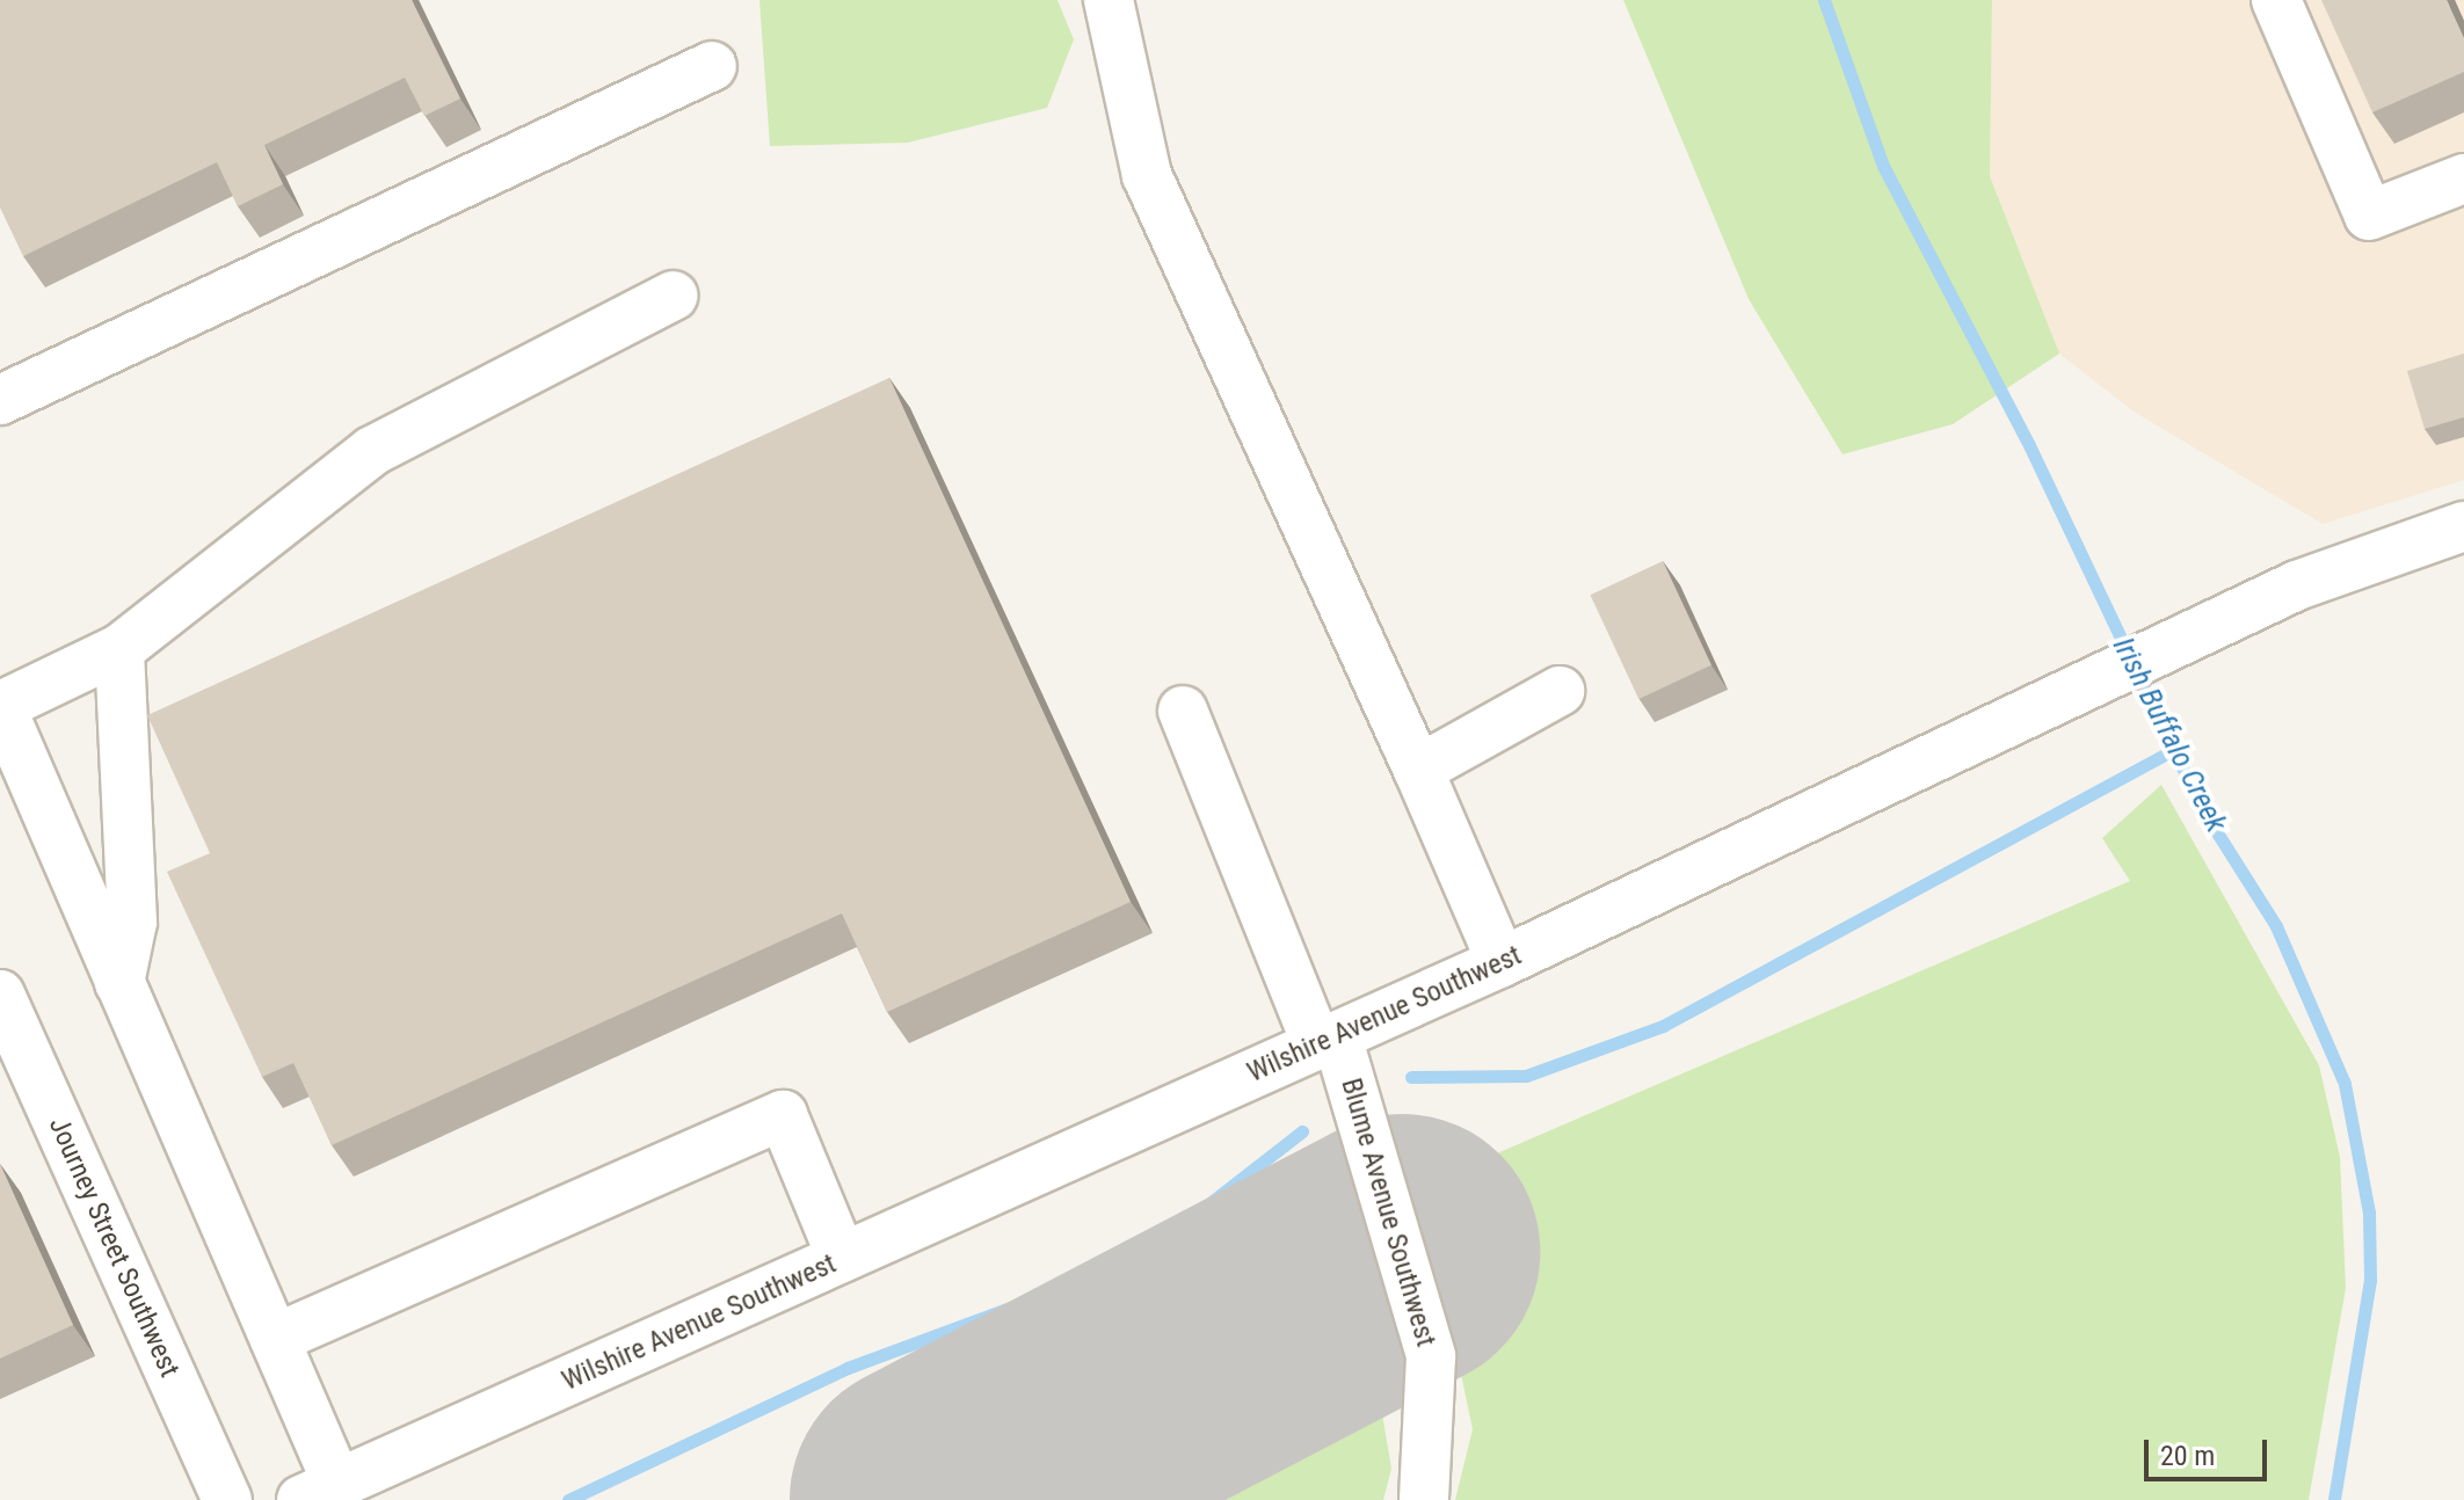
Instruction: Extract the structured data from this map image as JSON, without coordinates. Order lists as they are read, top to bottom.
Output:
{
  "streets": {
    "street": ["Wilshire Avenue Southwest", "Blume Avenue Southwest", "Journey Street Southwest"]
  },
  "crossings": [
    ["Wilshire Avenue Southwest", "Blume Avenue Southwest"]
  ],
  "water": ["Irish Buffalo Creek"],
  "scale_bar": "20 m"
}
